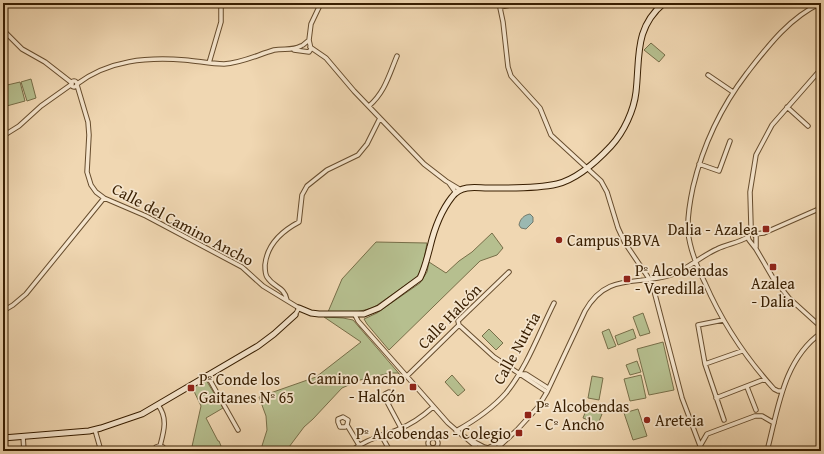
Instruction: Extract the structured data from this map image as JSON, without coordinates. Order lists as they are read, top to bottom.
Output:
{
  "streets": {
    "street": ["Calle del Camino Ancho", "Calle Halcón", "Calle Nutria"]
  },
  "places": {
    "transit": [
      "Dalia - Azalea",
      "Azalea - Dalia",
      "Pº Alcobendas - Veredilla",
      "Camino Ancho - Halcón",
      "Pº Conde los Gaitanes Nº 65",
      "Pº Alcobendas - Cº Ancho",
      "Pº Alcobendas - Colegio"
    ],
    "other": ["Campus BBVA", "Areteia"]
  }
}
